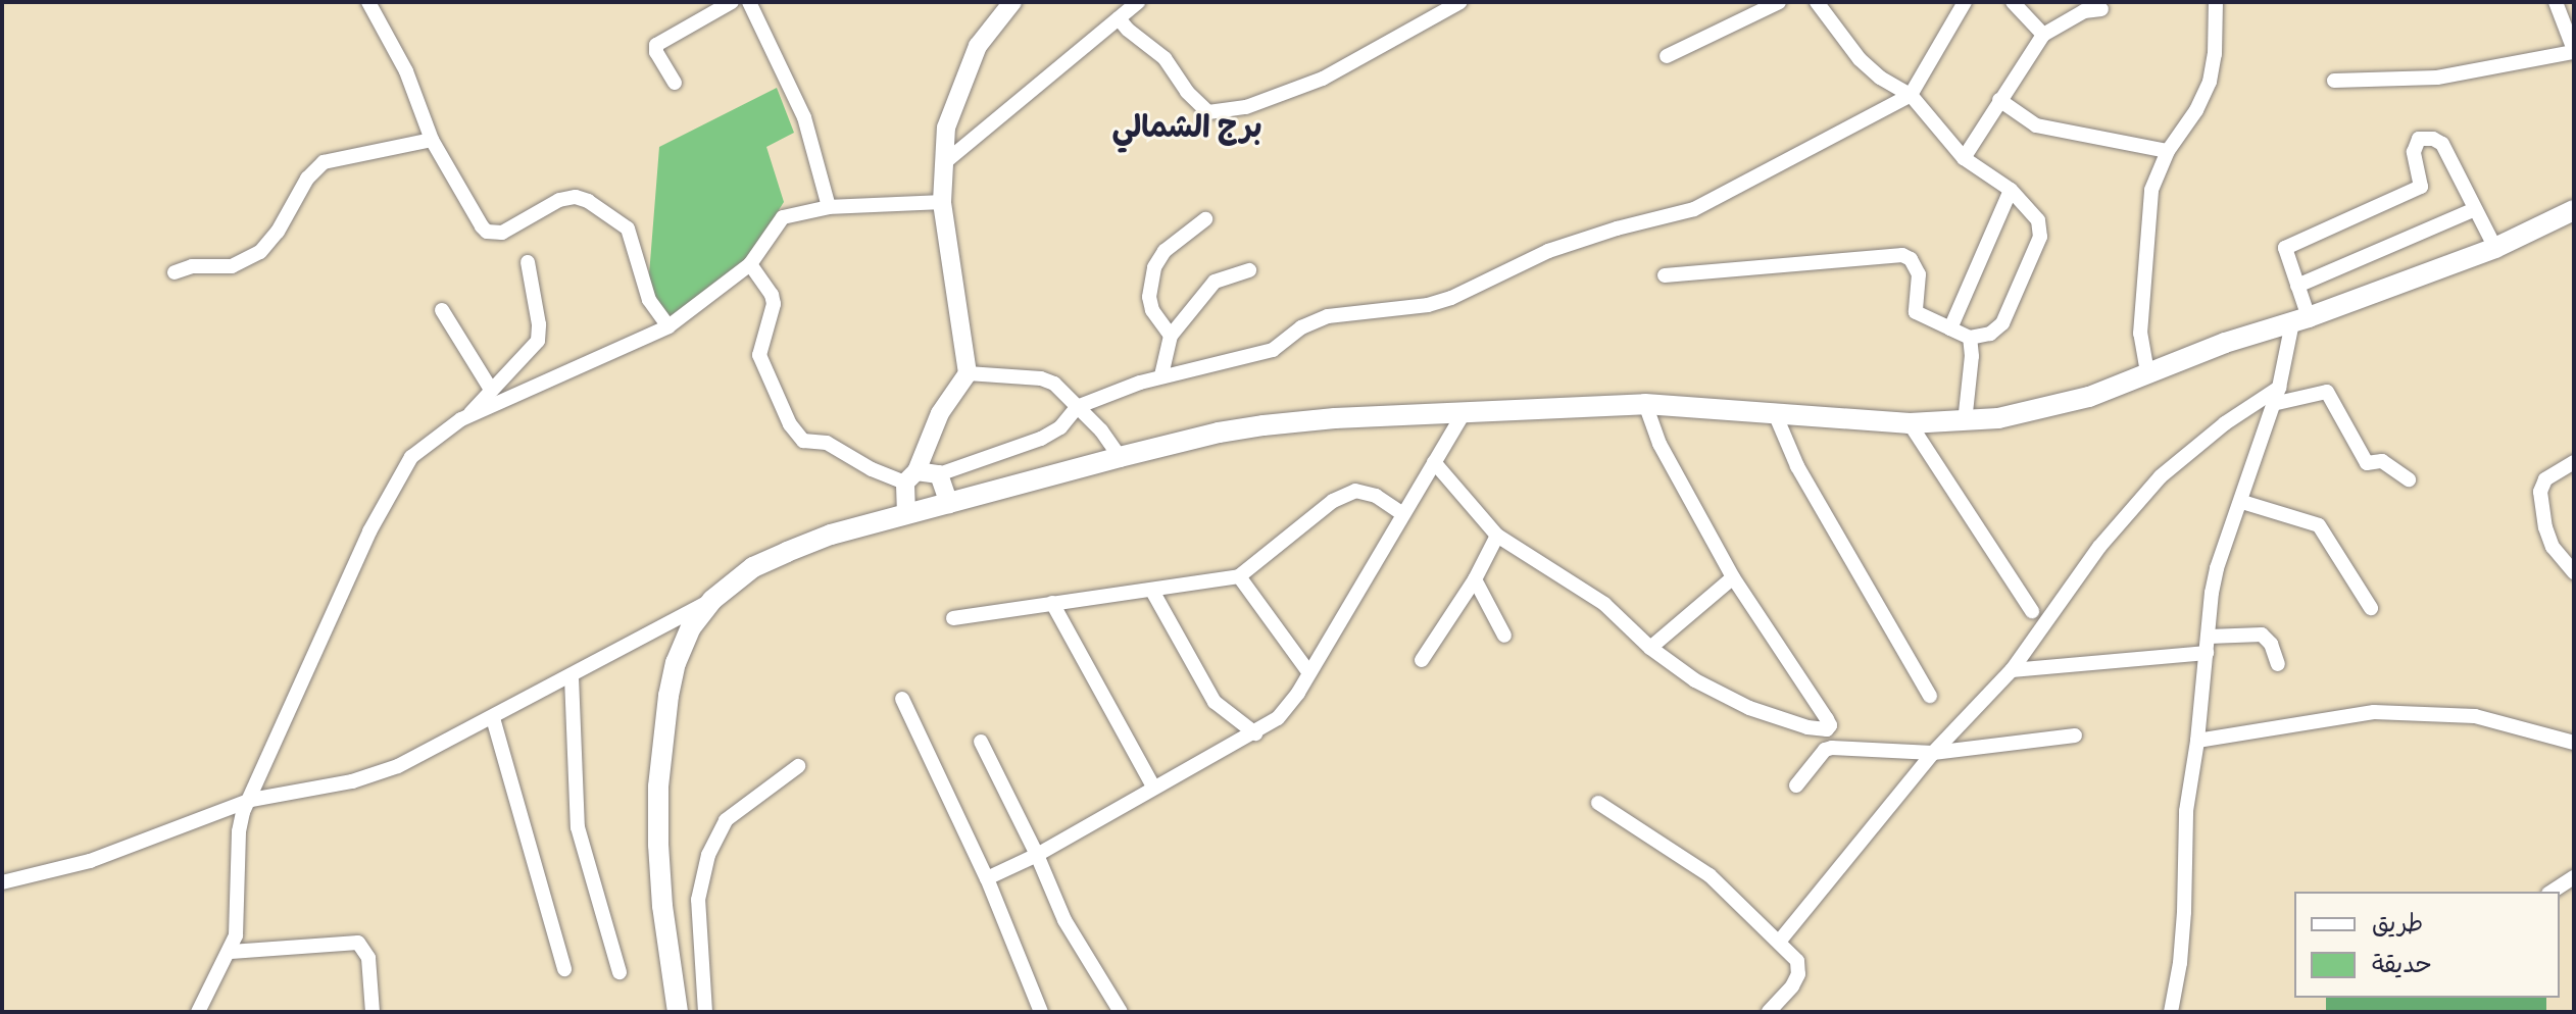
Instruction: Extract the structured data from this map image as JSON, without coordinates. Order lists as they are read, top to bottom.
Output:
{
  "districts": ["برج الشمالي"],
  "legend": ["طريق", "حديقة"]
}
